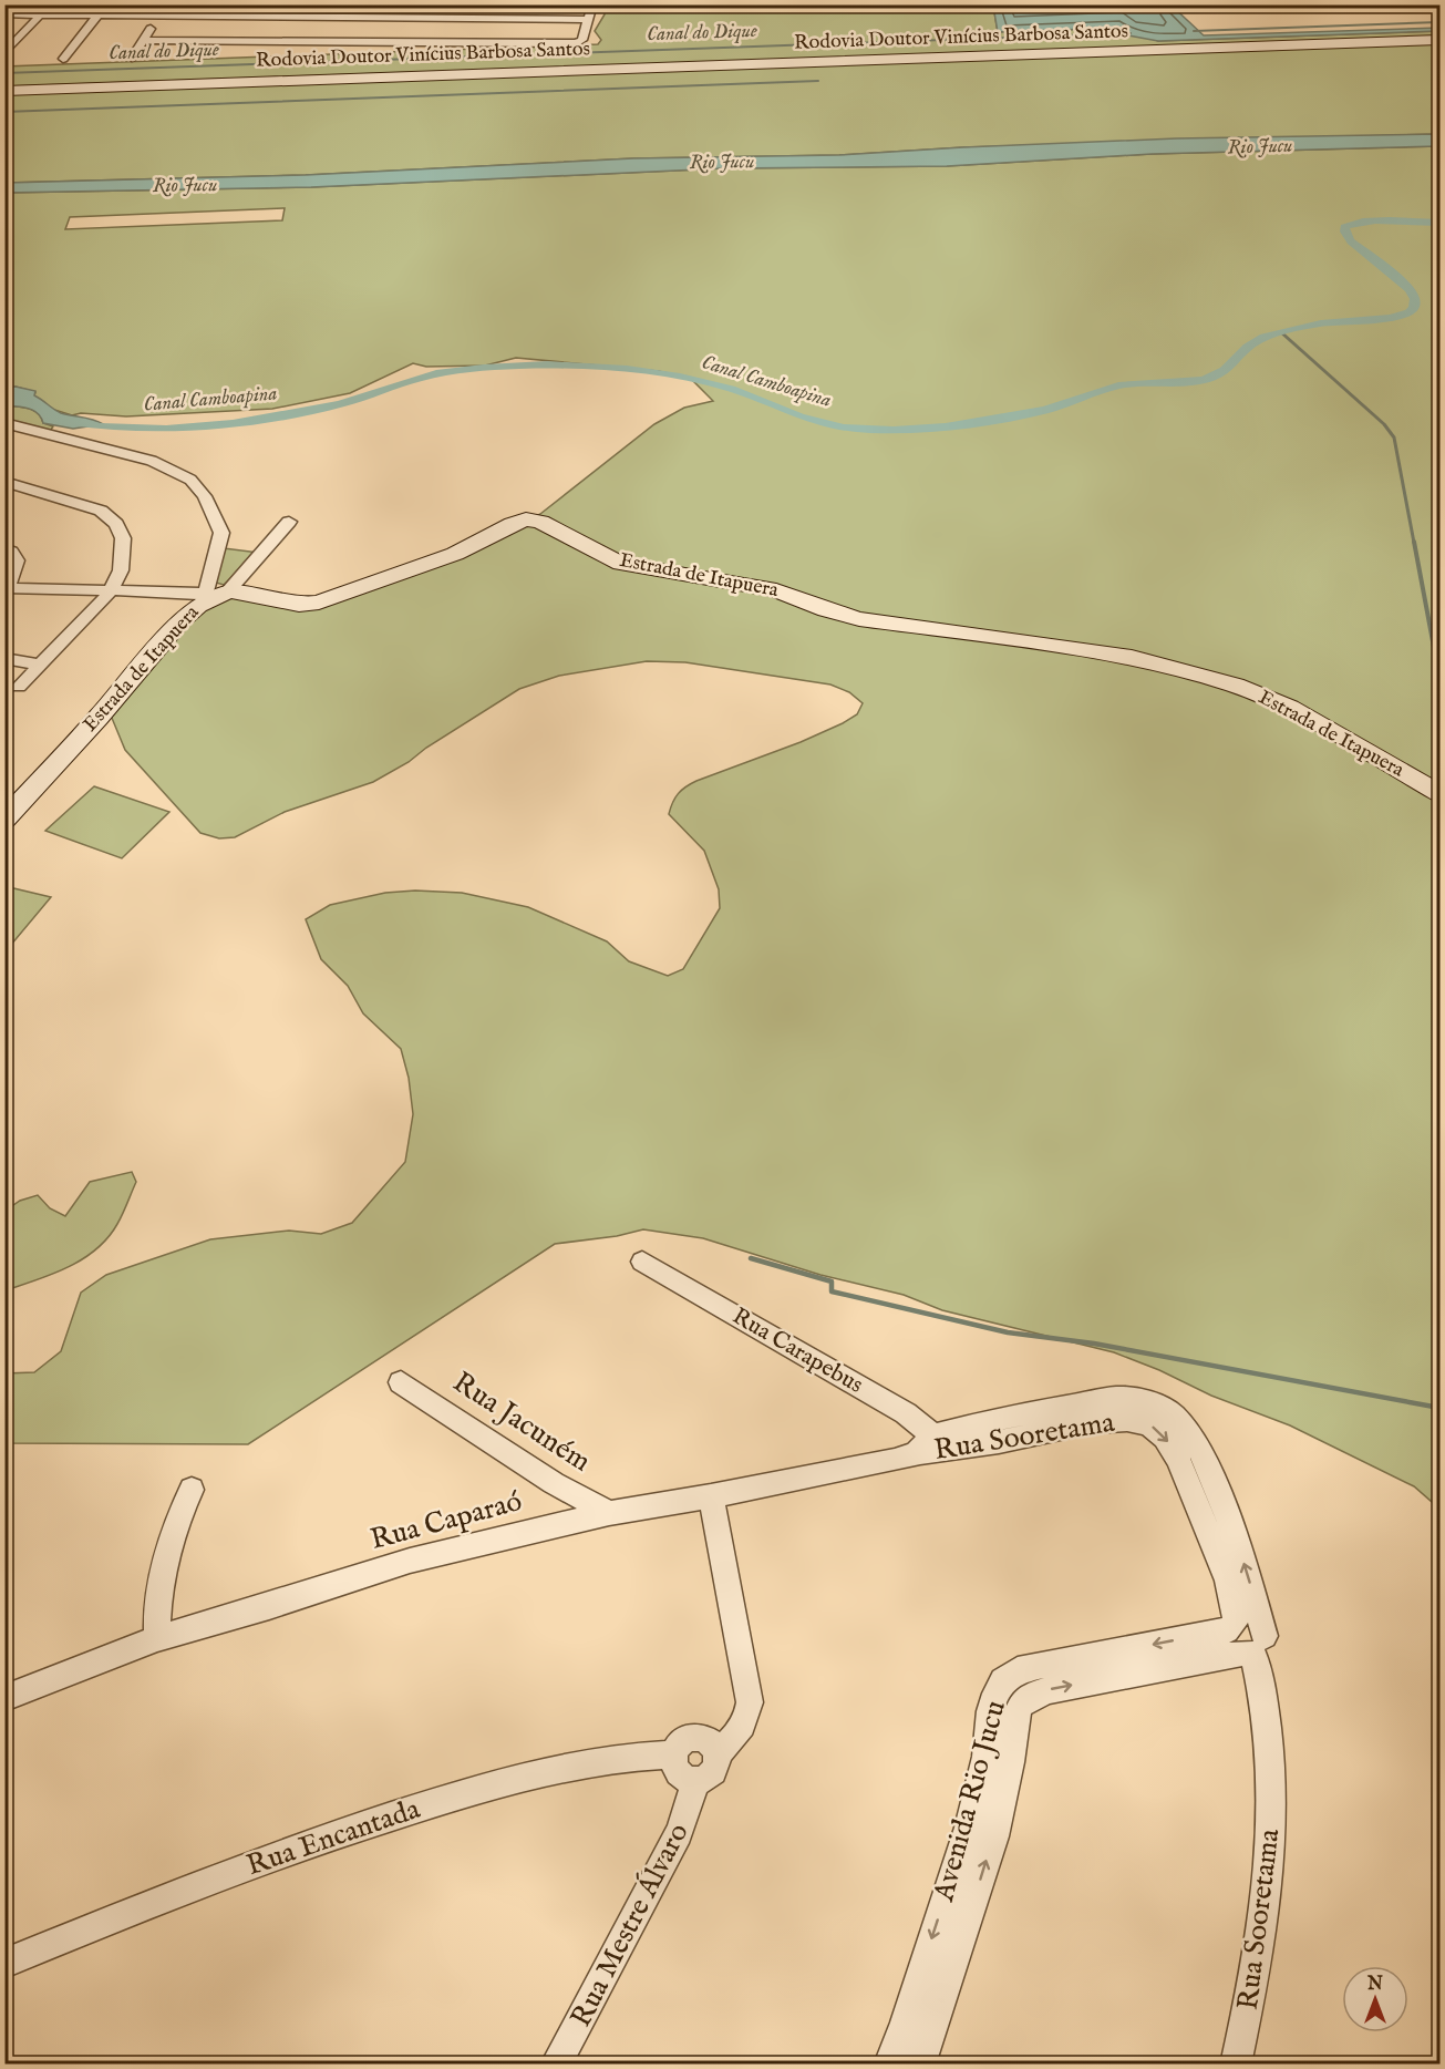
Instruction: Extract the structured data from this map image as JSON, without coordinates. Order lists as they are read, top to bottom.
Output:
{
  "streets": {
    "main road": ["Rodovia Doutor Vinícius Barbosa Santos", "Estrada de Itapuera"],
    "street": [
      "Rua Carapebus",
      "Rua Jacuném",
      "Rua Sooretama",
      "Rua Caparaó",
      "Avenida Rio Jucu",
      "Rua Encantada",
      "Rua Mestre Álvaro"
    ]
  },
  "crossings": [
    ["Rua Carapebus", "Rua Sooretama"],
    ["Rua Carapebus", "Rua Caparaó"],
    ["Rua Jacuném", "Rua Caparaó"],
    ["Rua Sooretama", "Rua Caparaó"],
    ["Rua Sooretama", "Avenida Rio Jucu"],
    ["Rua Encantada", "Rua Mestre Álvaro"]
  ],
  "water": ["Canal do Dique", "Rio Jucu", "Canal Camboapina"],
  "north": "top"
}
